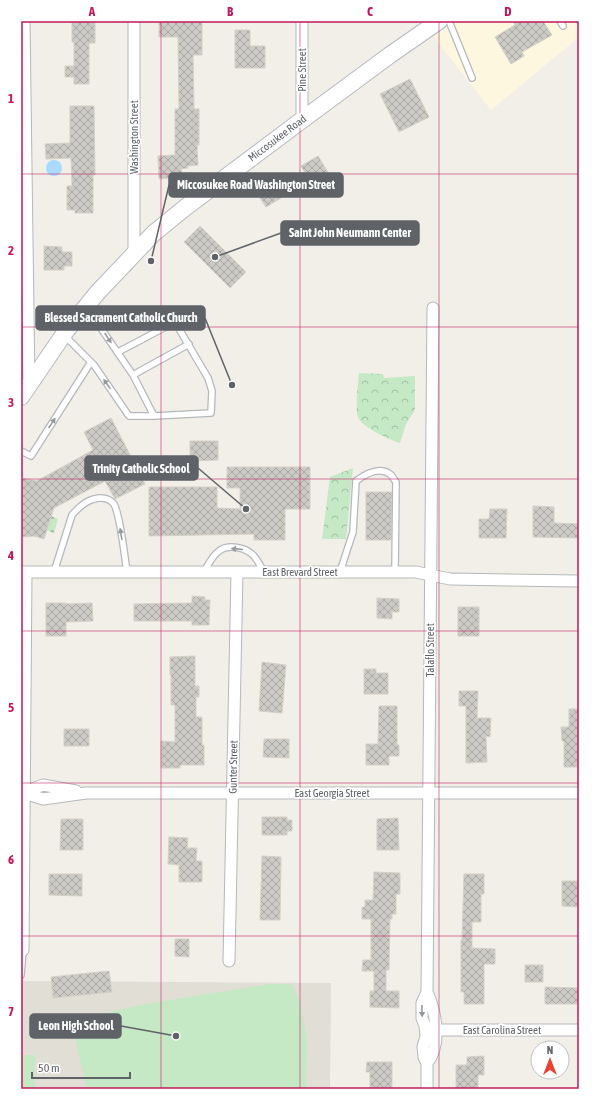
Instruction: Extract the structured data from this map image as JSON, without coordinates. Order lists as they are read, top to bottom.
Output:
{
  "streets": {
    "street": [
      "Pine Street",
      "Washington Street",
      "Miccosukee Road",
      "East Brevard Street",
      "Talaflo Street",
      "Gunter Street",
      "East Georgia Street",
      "East Carolina Street"
    ]
  },
  "crossings": [
    ["Pine Street", "Miccosukee Road"],
    ["Washington Street", "Miccosukee Road"],
    ["East Brevard Street", "Talaflo Street"],
    ["East Brevard Street", "Gunter Street"],
    ["Talaflo Street", "East Georgia Street"],
    ["Talaflo Street", "East Carolina Street"],
    ["Gunter Street", "East Georgia Street"]
  ],
  "places": [
    "Saint John Neumann Center",
    "Miccosukee Road Washington Street",
    "Blessed Sacrament Catholic Church",
    "Trinity Catholic School",
    "Leon High School"
  ],
  "scale_bar": "50 m",
  "north": "top",
  "grid": {
    "columns": [
      "A",
      "B",
      "C",
      "D"
    ],
    "rows": [
      "1",
      "2",
      "3",
      "4",
      "5",
      "6",
      "7"
    ]
  }
}
